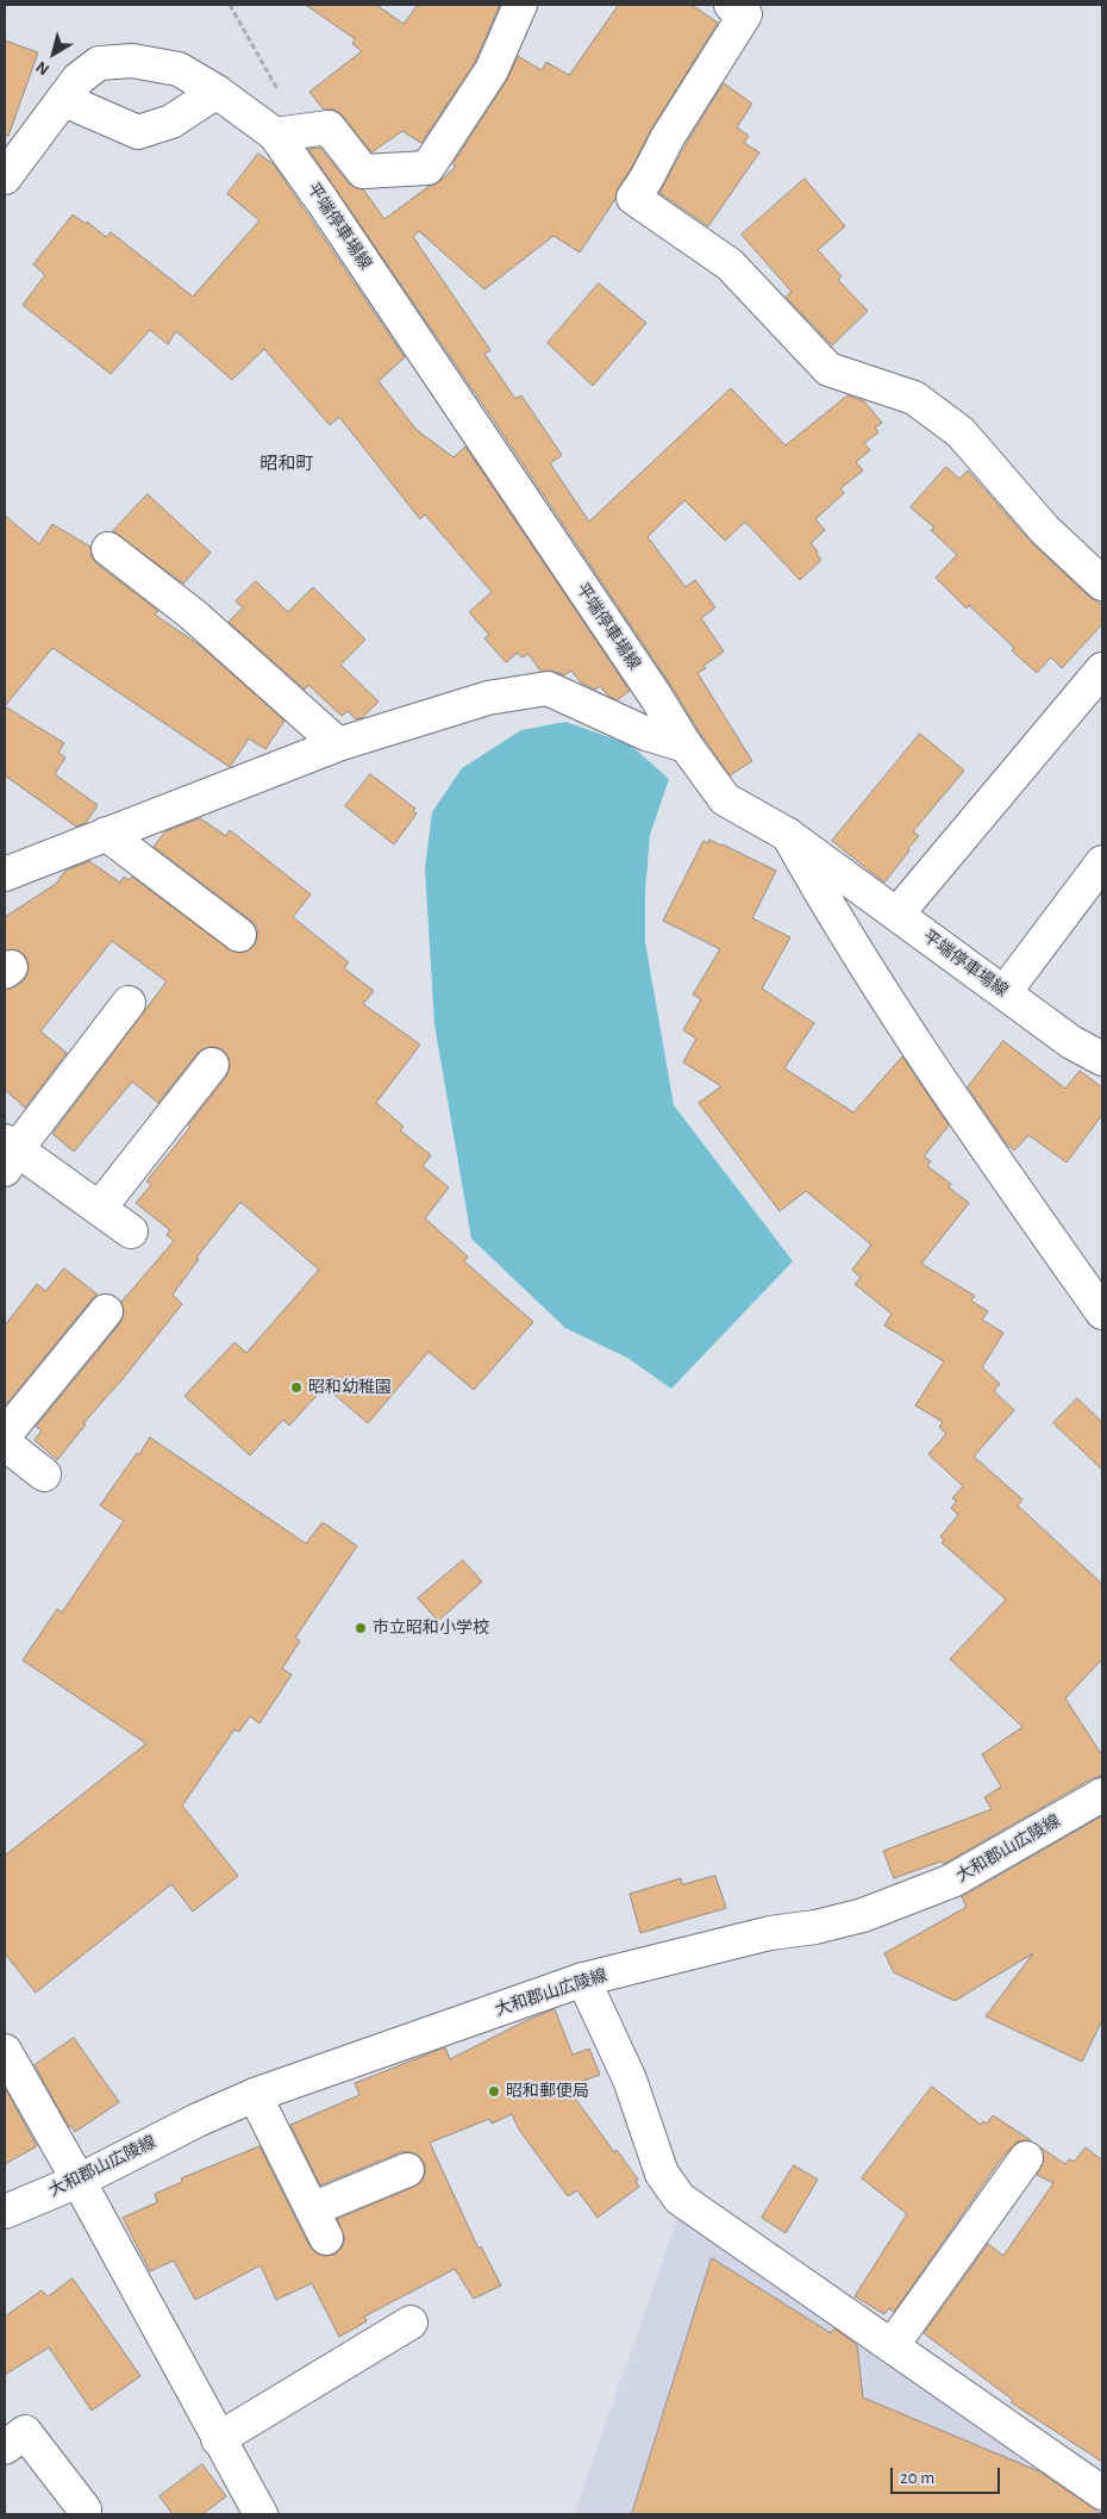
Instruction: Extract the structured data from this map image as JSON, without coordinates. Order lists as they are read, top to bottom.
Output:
{
  "streets": {
    "street": ["平端停車場線", "大和郡山広陵線"]
  },
  "districts": ["昭和町"],
  "places": ["昭和幼稚園", "市立昭和小学校", "昭和郵便局"],
  "scale_bar": "20 m",
  "north": "bottom left"
}
